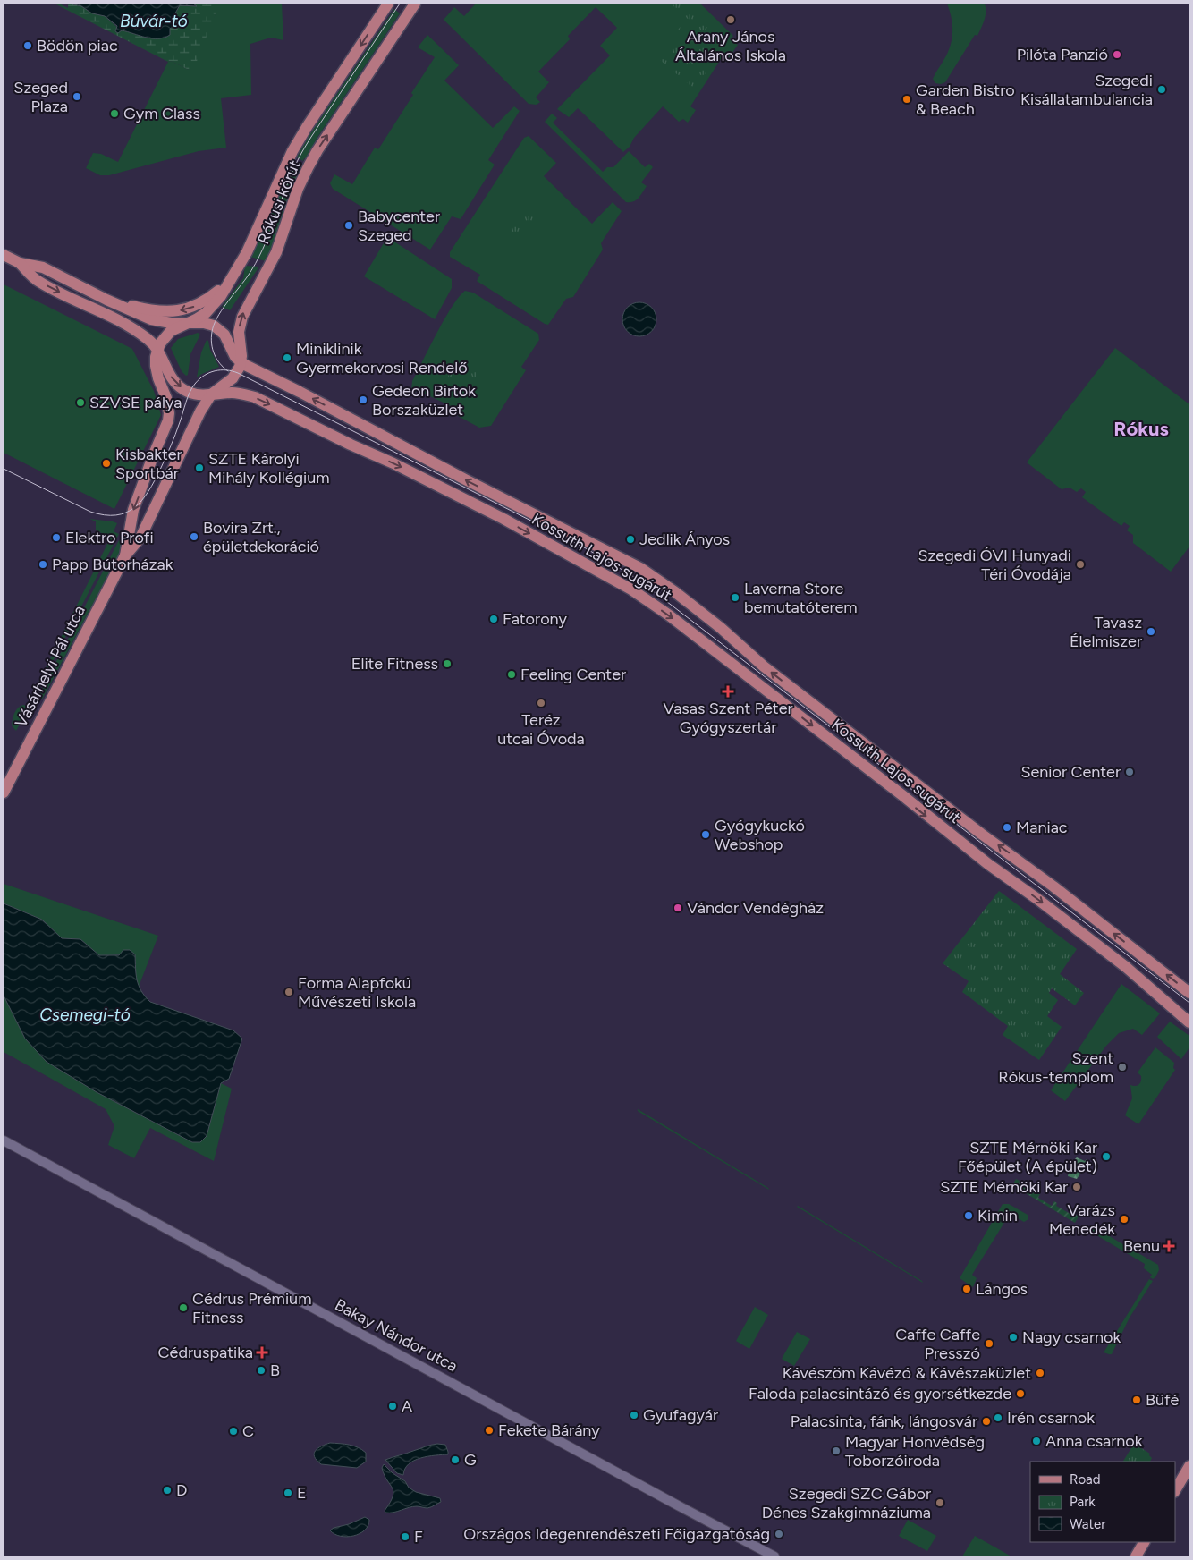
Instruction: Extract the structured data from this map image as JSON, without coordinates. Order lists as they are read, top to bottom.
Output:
{
  "streets": {
    "main road": ["Rókusi körút", "Kossuth Lajos sugárút", "Vásárhelyi Pál utca"],
    "street": ["Bakay Nándor utca"]
  },
  "crossings": [
    ["Rókusi körút", "Kossuth Lajos sugárút"],
    ["Rókusi körút", "Vásárhelyi Pál utca"],
    ["Kossuth Lajos sugárút", "Vásárhelyi Pál utca"]
  ],
  "districts": ["Rókus"],
  "water": ["Búvár-tó", "Csemegi-tó"],
  "places": {
    "other": [
      "Arany János Általános Iskola",
      "Bödön piac",
      "Pilóta Panzió",
      "Szegedi Kisállatambulancia",
      "Szeged Plaza",
      "Garden Bistro & Beach",
      "Gym Class",
      "Babycenter Szeged",
      "Miniklinik Gyermekorvosi Rendelő",
      "Gedeon Birtok Borszaküzlet",
      "SZVSE pálya",
      "Kisbakter Sportbár",
      "SZTE Károlyi Mihály Kollégium",
      "Bovira Zrt., épületdekoráció",
      "Elektro Profi",
      "Jedlik Ányos",
      "Papp Bútorházak",
      "Szegedi ÓVI Hunyadi Téri Óvodája",
      "Laverna Store bemutatóterem",
      "Fatorony",
      "Tavasz Élelmiszer",
      "Elite Fitness",
      "Feeling Center",
      "Teréz utcai Óvoda",
      "Senior Center",
      "Maniac",
      "Gyógykuckó Webshop",
      "Vándor Vendégház",
      "Forma Alapfokú Művészeti Iskola",
      "Szent Rókus-templom",
      "SZTE Mérnöki Kar Főépület (A épület)",
      "SZTE Mérnöki Kar",
      "Kimin",
      "Varázs Menedék",
      "Lángos",
      "Cédrus Prémium Fitness",
      "Nagy csarnok",
      "Caffe Caffe Presszó",
      "B",
      "Kávészöm Kávézó & Kávészaküzlet",
      "Faloda palacsintázó és gyorsétkezde",
      "Büfé",
      "A",
      "Gyufagyár",
      "Irén csarnok",
      "Palacsinta, fánk, lángosvár",
      "Fekete Bárány",
      "C",
      "Anna csarnok",
      "Magyar Honvédség Toborzóiroda",
      "G",
      "D",
      "E",
      "Szegedi SZC Gábor Dénes Szakgimnáziuma",
      "Országos Idegenrendészeti Főigazgatóság",
      "F"
    ],
    "health": ["Vasas Szent Péter Gyógyszertár", "Benu", "Cédruspatika"]
  },
  "legend": ["Road", "Park", "Water"]
}
